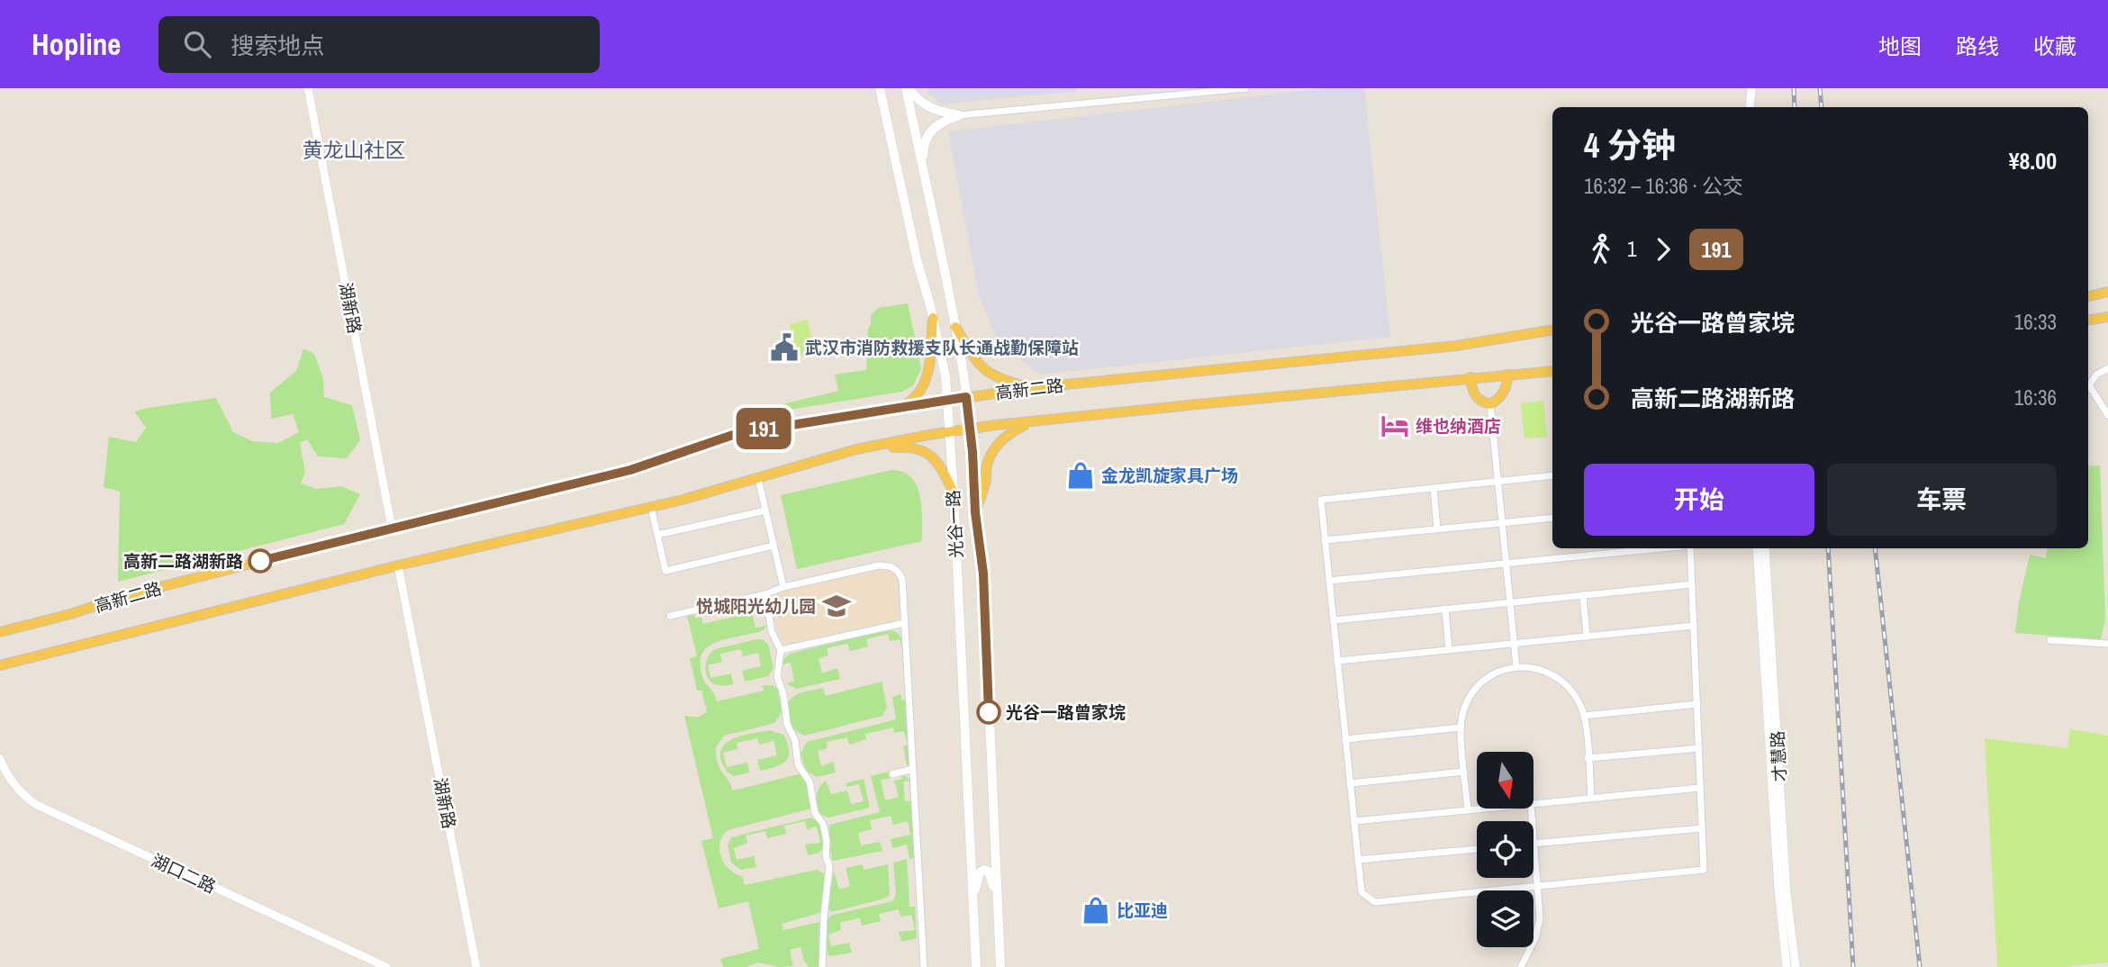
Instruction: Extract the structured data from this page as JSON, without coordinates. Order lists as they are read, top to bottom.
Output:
{
  "streets": {
    "main road": ["高新二路", "光谷一路"],
    "street": ["湖新路", "才慧路", "湖口二路"]
  },
  "crossings": [
    ["湖新路", "高新二路"],
    ["高新二路", "光谷一路"]
  ],
  "districts": ["黄龙山社区"],
  "places": {
    "public building": ["武汉市消防救援支队长通战勤保障站"],
    "hotel": ["维也纳酒店"],
    "shop": ["金龙凯旋家具广场", "比亚迪"],
    "other": ["高新二路湖新路", "光谷一路曾家垸"],
    "school or university": ["悦城阳光幼儿园"]
  },
  "lines": ["bus line 191"],
  "north": "bottom",
  "page": {
    "header": "Hopline",
    "search": "搜索地点",
    "nav": ["地图", "路线", "收藏"],
    "on_map": "191",
    "heading": ["4 分钟", "16:32 – 16:36 · 公交", "¥8.00"],
    "legs": ["1", "191"],
    "list": [
      {
        "name": "光谷一路曾家垸",
        "value": "16:33"
      },
      {
        "name": "高新二路湖新路",
        "value": "16:36"
      }
    ],
    "buttons": ["开始", "车票"]
  }
}
